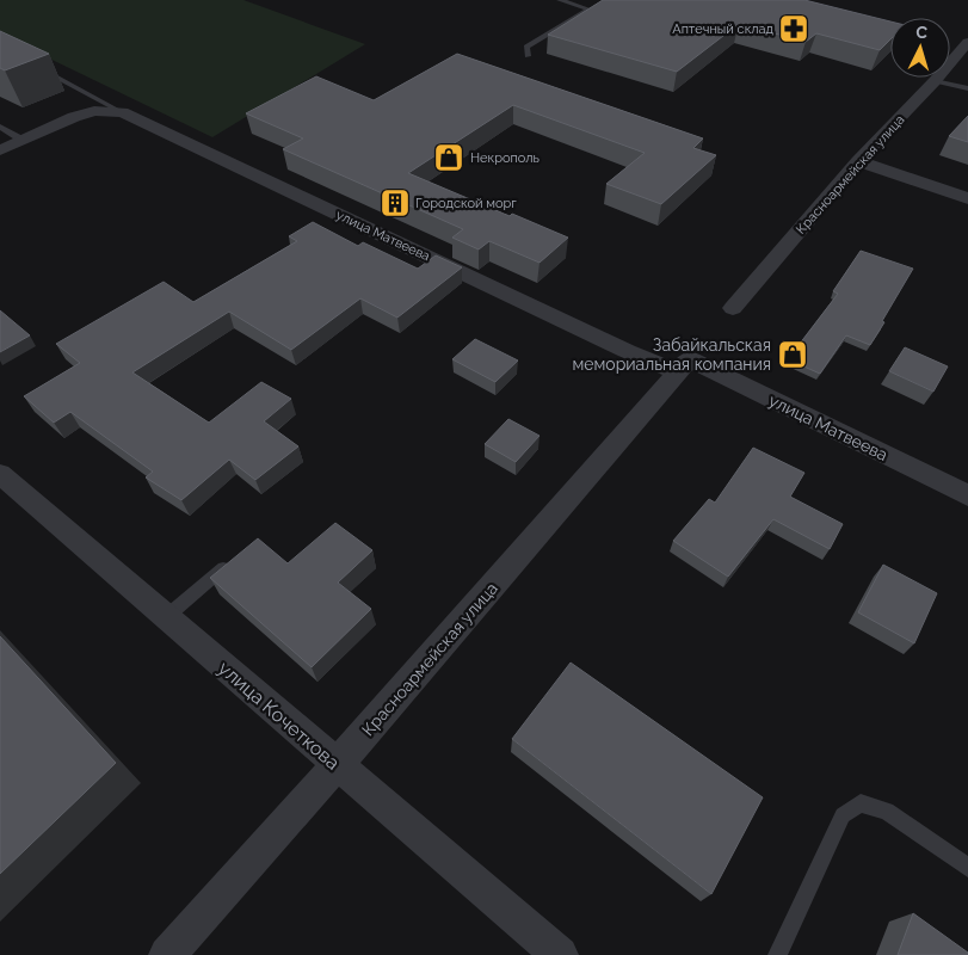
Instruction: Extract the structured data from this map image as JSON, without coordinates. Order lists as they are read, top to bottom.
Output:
{
  "streets": {
    "street": ["Красноармейская улица", "улица Матвеева", "улица Кочеткова"]
  },
  "crossings": [
    ["Красноармейская улица", "улица Матвеева"],
    ["Красноармейская улица", "улица Кочеткова"]
  ],
  "places": {
    "pharmacy": ["Аптечный склад"],
    "shop": ["Некрополь", "Забайкальская мемориальная компания"],
    "building": ["Городской морг"]
  },
  "north": "top"
}
